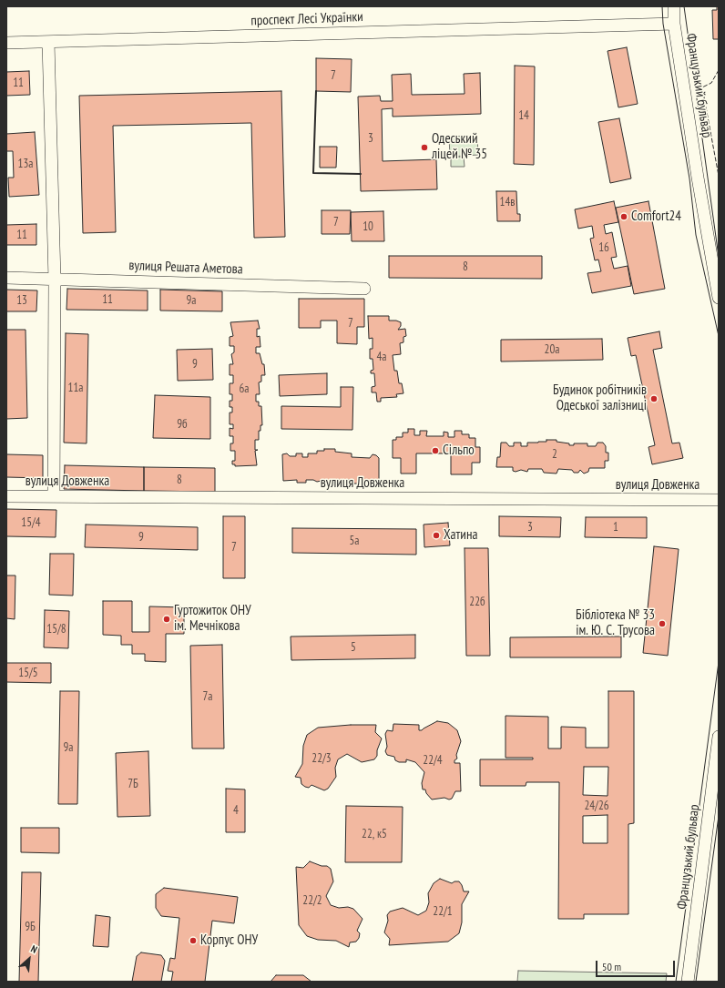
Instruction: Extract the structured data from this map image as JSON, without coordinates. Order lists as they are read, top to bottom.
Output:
{
  "streets": {
    "street": [
      "проспект Лесі Українки",
      "Французький бульвар",
      "вулиця Решата Аметова",
      "вулиця Довженка"
    ]
  },
  "crossings": [
    ["проспект Лесі Українки", "Французький бульвар"]
  ],
  "places": [
    "Одеський ліцей № 35",
    "Comfort24",
    "Будинок робітників Одеської залізниці",
    "Сільпо",
    "Хатина",
    "Гуртожиток ОНУ ім. Мечнікова",
    "Бібліотека № 33 ім. Ю. С. Трусова",
    "Корпус ОНУ"
  ],
  "house_numbers": [
    "7",
    "11",
    "14",
    "3",
    "13а",
    "14в",
    "7",
    "10",
    "11",
    "16",
    "8",
    "11",
    "13",
    "9а",
    "7",
    "20а",
    "4а",
    "9",
    "11а",
    "6а",
    "9б",
    "2",
    "8",
    "15/4",
    "3",
    "1",
    "9",
    "5а",
    "7",
    "22б",
    "15/8",
    "5",
    "15/5",
    "7а",
    "9а",
    "22/3",
    "22/4",
    "7Б",
    "24/26",
    "4",
    "22, к5",
    "22/2",
    "22/1",
    "9Б"
  ],
  "scale_bar": "50 m",
  "north": "top right"
}
